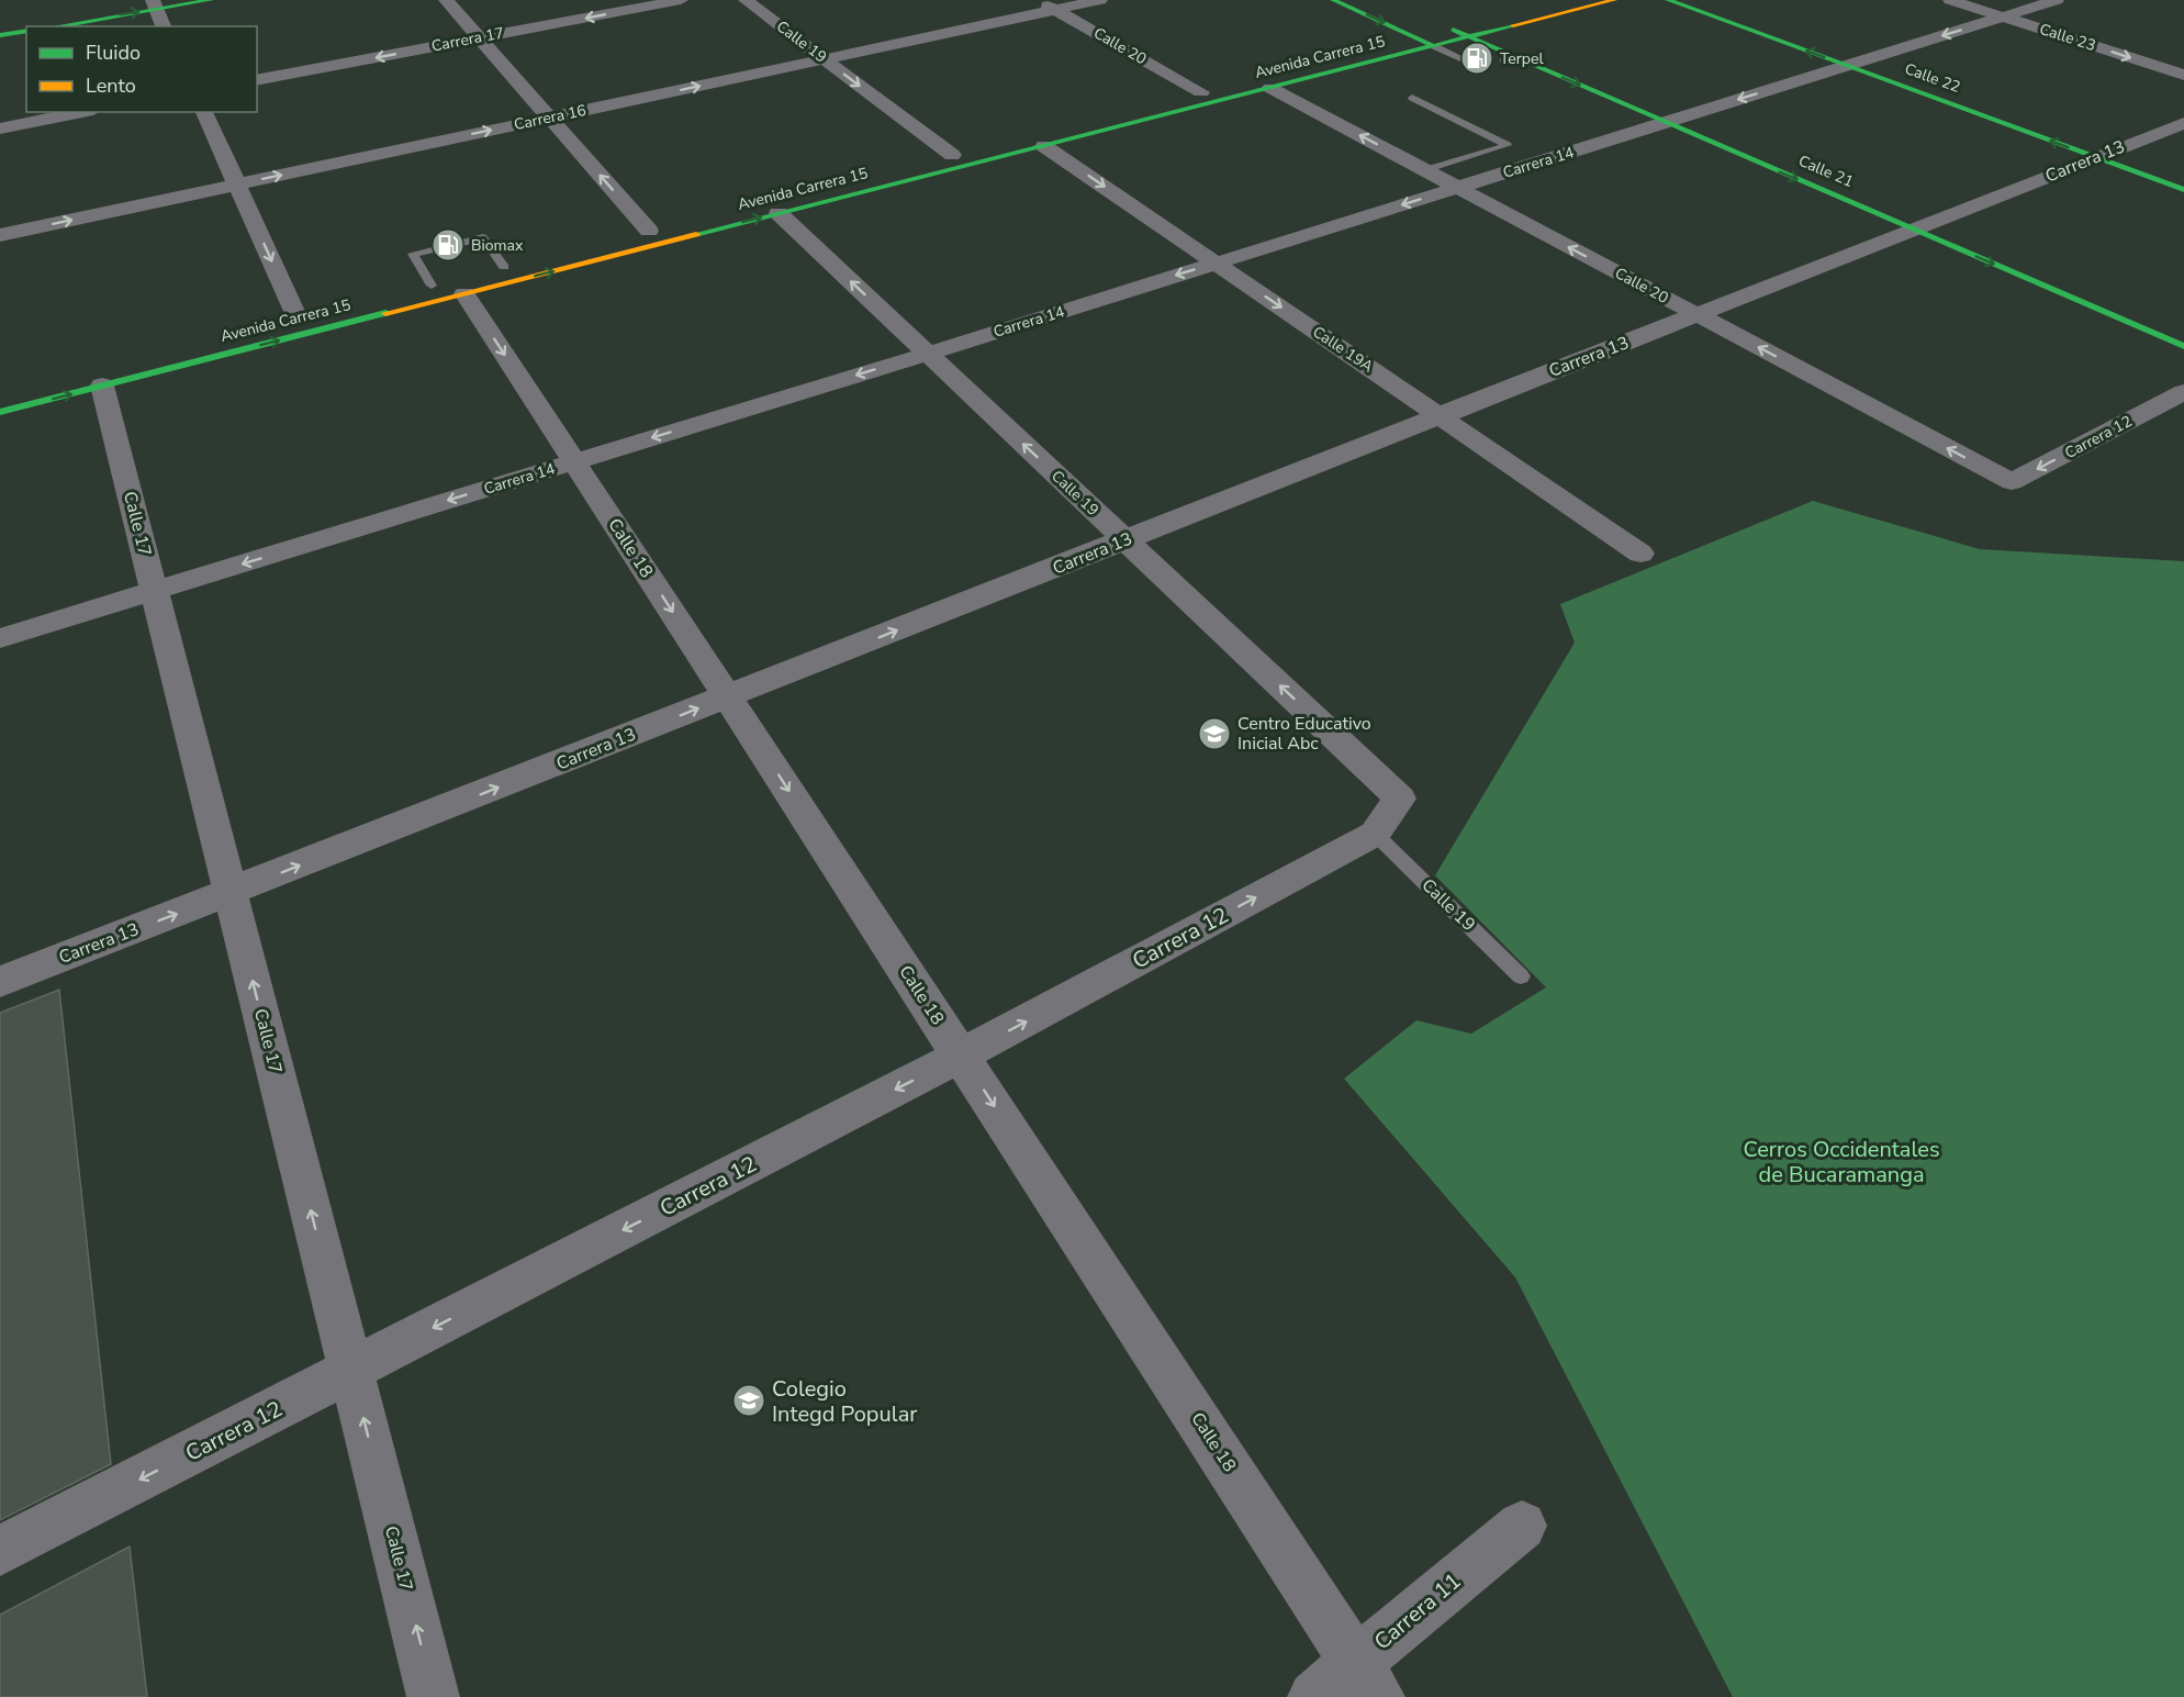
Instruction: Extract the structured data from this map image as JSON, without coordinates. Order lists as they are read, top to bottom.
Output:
{
  "streets": {
    "main road": ["Avenida Carrera 15", "Calle 22", "Calle 21"],
    "street": [
      "Calle 23",
      "Carrera 17",
      "Calle 19",
      "Calle 20",
      "Carrera 16",
      "Carrera 13",
      "Carrera 14",
      "Calle 19A",
      "Carrera 12",
      "Calle 17",
      "Calle 18",
      "Carrera 11"
    ]
  },
  "crossings": [
    ["Calle 23", "Carrera 14"],
    ["Calle 19", "Avenida Carrera 15"],
    ["Calle 19", "Carrera 16"],
    ["Calle 19", "Carrera 13"],
    ["Calle 19", "Carrera 14"],
    ["Calle 19", "Carrera 12"],
    ["Calle 20", "Avenida Carrera 15"],
    ["Calle 20", "Carrera 16"],
    ["Calle 20", "Carrera 13"],
    ["Calle 20", "Carrera 14"],
    ["Calle 20", "Carrera 12"],
    ["Avenida Carrera 15", "Calle 21"],
    ["Avenida Carrera 15", "Calle 19A"],
    ["Avenida Carrera 15", "Calle 17"],
    ["Avenida Carrera 15", "Calle 18"],
    ["Calle 22", "Carrera 13"],
    ["Calle 22", "Carrera 14"],
    ["Carrera 13", "Calle 21"],
    ["Carrera 13", "Calle 19A"],
    ["Carrera 13", "Calle 17"],
    ["Carrera 13", "Calle 18"],
    ["Carrera 14", "Calle 21"],
    ["Carrera 14", "Calle 19A"],
    ["Carrera 14", "Calle 17"],
    ["Carrera 14", "Calle 18"],
    ["Carrera 12", "Calle 17"],
    ["Carrera 12", "Calle 18"],
    ["Calle 18", "Carrera 11"]
  ],
  "one_way": [
    "Calle 23",
    "Carrera 17",
    "Calle 20",
    "Calle 22",
    "Carrera 16",
    "Carrera 13",
    "Carrera 14",
    "Calle 21",
    "Calle 19A",
    "Calle 17",
    "Calle 18"
  ],
  "parks": ["Cerros Occidentales de Bucaramanga"],
  "places": {
    "fuel station": ["Terpel", "Biomax"],
    "school or university": ["Centro Educativo Inicial Abc", "Colegio Integd Popular"]
  },
  "legend": ["Fluido", "Lento"]
}
